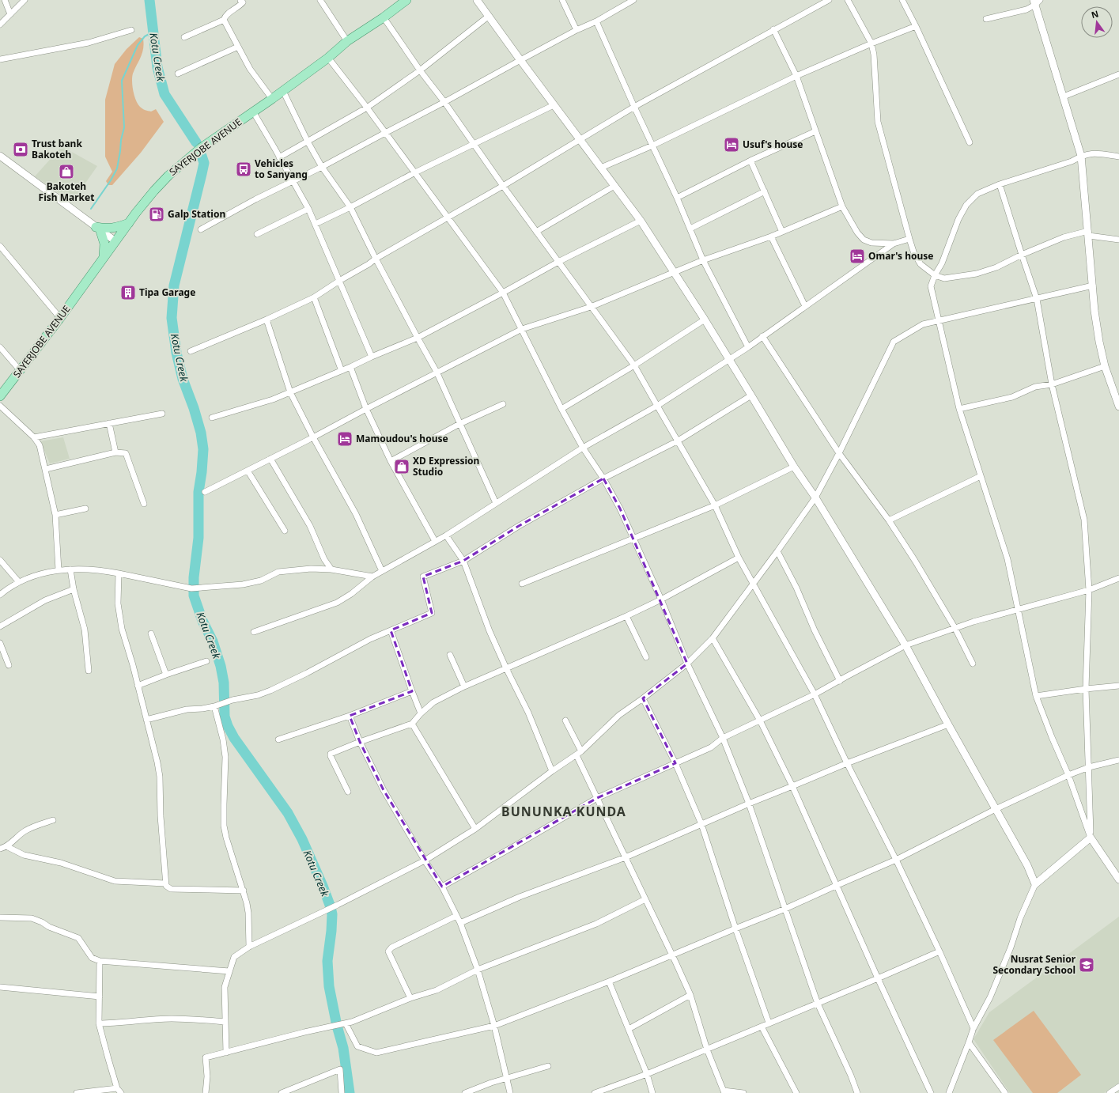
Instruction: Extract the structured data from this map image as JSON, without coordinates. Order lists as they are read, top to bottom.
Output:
{
  "streets": {
    "main road": ["SAYERJOBE AVENUE"]
  },
  "districts": ["BUNUNKA KUNDA"],
  "water": ["Kotu Creek"],
  "places": {
    "hotel": ["Usuf's house", "Omar's house", "Mamoudou's house"],
    "bank": ["Trust bank Bakoteh"],
    "bus stop": ["Vehicles to Sanyang"],
    "shop": ["Bakoteh Fish Market", "XD Expression Studio"],
    "fuel station": ["Galp Station"],
    "building": ["Tipa Garage"],
    "school or university": ["Nusrat Senior Secondary School"]
  },
  "north": "top"
}
